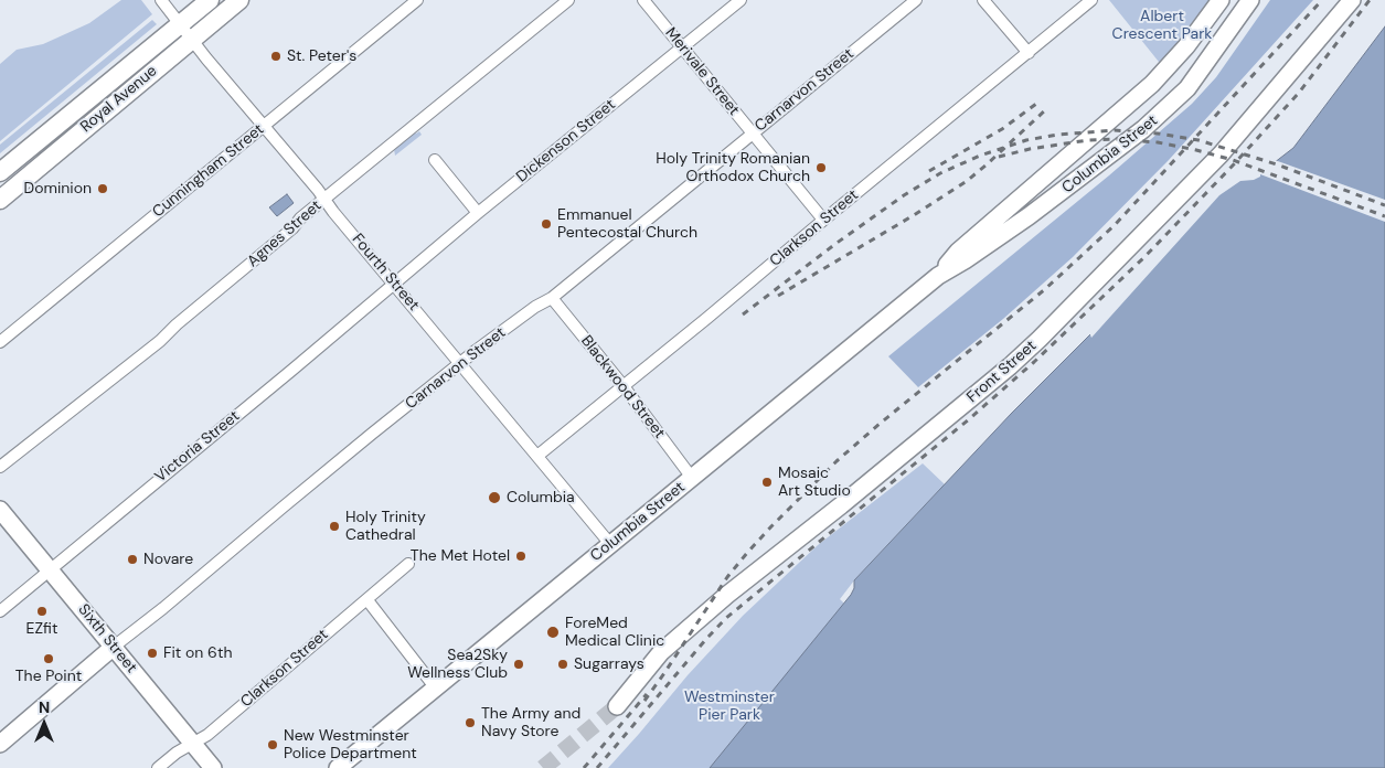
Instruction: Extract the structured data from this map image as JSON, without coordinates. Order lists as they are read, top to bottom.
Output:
{
  "streets": {
    "main road": ["Royal Avenue"],
    "street": [
      "Merivale Street",
      "Carnarvon Street",
      "Dickenson Street",
      "Columbia Street",
      "Cunningham Street",
      "Clarkson Street",
      "Agnes Street",
      "Fourth Street",
      "Front Street",
      "Blackwood Street",
      "Victoria Street",
      "Sixth Street"
    ]
  },
  "crossings": [
    ["Merivale Street", "Carnarvon Street"],
    ["Merivale Street", "Dickenson Street"],
    ["Merivale Street", "Clarkson Street"],
    ["Carnarvon Street", "Fourth Street"],
    ["Carnarvon Street", "Blackwood Street"],
    ["Carnarvon Street", "Sixth Street"],
    ["Royal Avenue", "Fourth Street"],
    ["Dickenson Street", "Fourth Street"],
    ["Dickenson Street", "Victoria Street"],
    ["Columbia Street", "Fourth Street"],
    ["Columbia Street", "Blackwood Street"],
    ["Cunningham Street", "Fourth Street"],
    ["Clarkson Street", "Fourth Street"],
    ["Clarkson Street", "Blackwood Street"],
    ["Clarkson Street", "Sixth Street"],
    ["Agnes Street", "Fourth Street"],
    ["Fourth Street", "Victoria Street"],
    ["Victoria Street", "Sixth Street"]
  ],
  "parks": ["Albert Crescent Park", "Westminster Pier Park"],
  "places": [
    "St. Peter's",
    "Holy Trinity Romanian Orthodox Church",
    "Dominion",
    "Emmanuel Pentecostal Church",
    "Mosaic Art Studio",
    "Columbia",
    "Holy Trinity Cathedral",
    "The Met Hotel",
    "Novare",
    "EZfit",
    "ForeMed Medical Clinic",
    "Fit on 6th",
    "The Point",
    "Sea2Sky Wellness Club",
    "Sugarrays",
    "The Army and Navy Store",
    "New Westminster Police Department"
  ],
  "north": "top"
}
